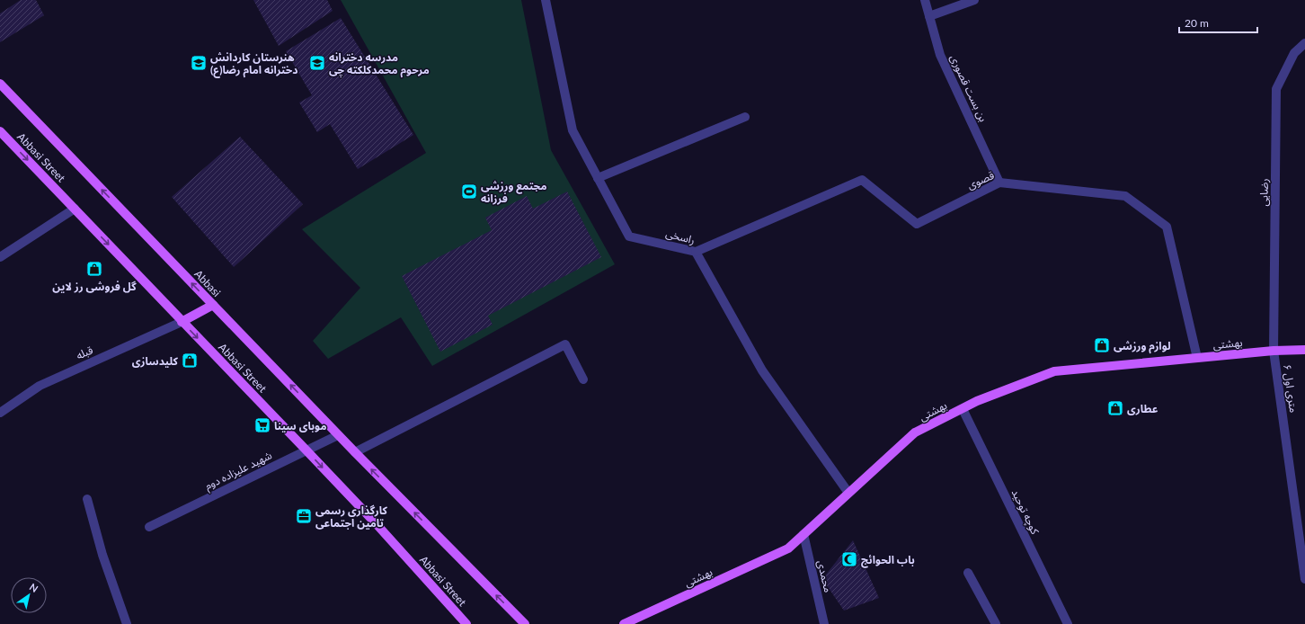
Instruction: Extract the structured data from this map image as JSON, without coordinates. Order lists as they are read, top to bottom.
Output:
{
  "streets": {
    "main road": ["Abbasi Street", "Abbasi", "بهشتی"],
    "street": [
      "بن بست قصوری",
      "قصوی",
      "رضایی",
      "راسخی",
      "قبله",
      "۶ متری اول",
      "شهید علیزاده دوم",
      "کوچه توحید",
      "محمدی"
    ]
  },
  "crossings": [
    ["بن بست قصوری", "قصوی"],
    ["Abbasi Street", "قبله"],
    ["Abbasi Street", "شهید علیزاده دوم"],
    ["قصوی", "راسخی"],
    ["قصوی", "بهشتی"],
    ["رضایی", "بهشتی"],
    ["رضایی", "۶ متری اول"],
    ["راسخی", "بهشتی"],
    ["Abbasi", "شهید علیزاده دوم"],
    ["بهشتی", "۶ متری اول"],
    ["بهشتی", "کوچه توحید"],
    ["بهشتی", "محمدی"]
  ],
  "one_way": ["Abbasi Street", "Abbasi"],
  "places": {
    "school or university": ["هنرستان کاردانش دخترانه امام رضا(ع)", "مدرسه دخترانه مرحوم محمدکلکته چی"],
    "sports": ["مجتمع ورزشی فرزانه"],
    "shop": [
      "گل فروشی رز لاین",
      "لوازم ورزشی",
      "کلیدسازی",
      "عطاری"
    ],
    "supermarket": ["موبای سینا"],
    "office": ["کارگذاری رسمی تامین اجتماعی"],
    "mosque": ["باب الحوائج"]
  },
  "scale_bar": "20 m",
  "north": "top right"
}
